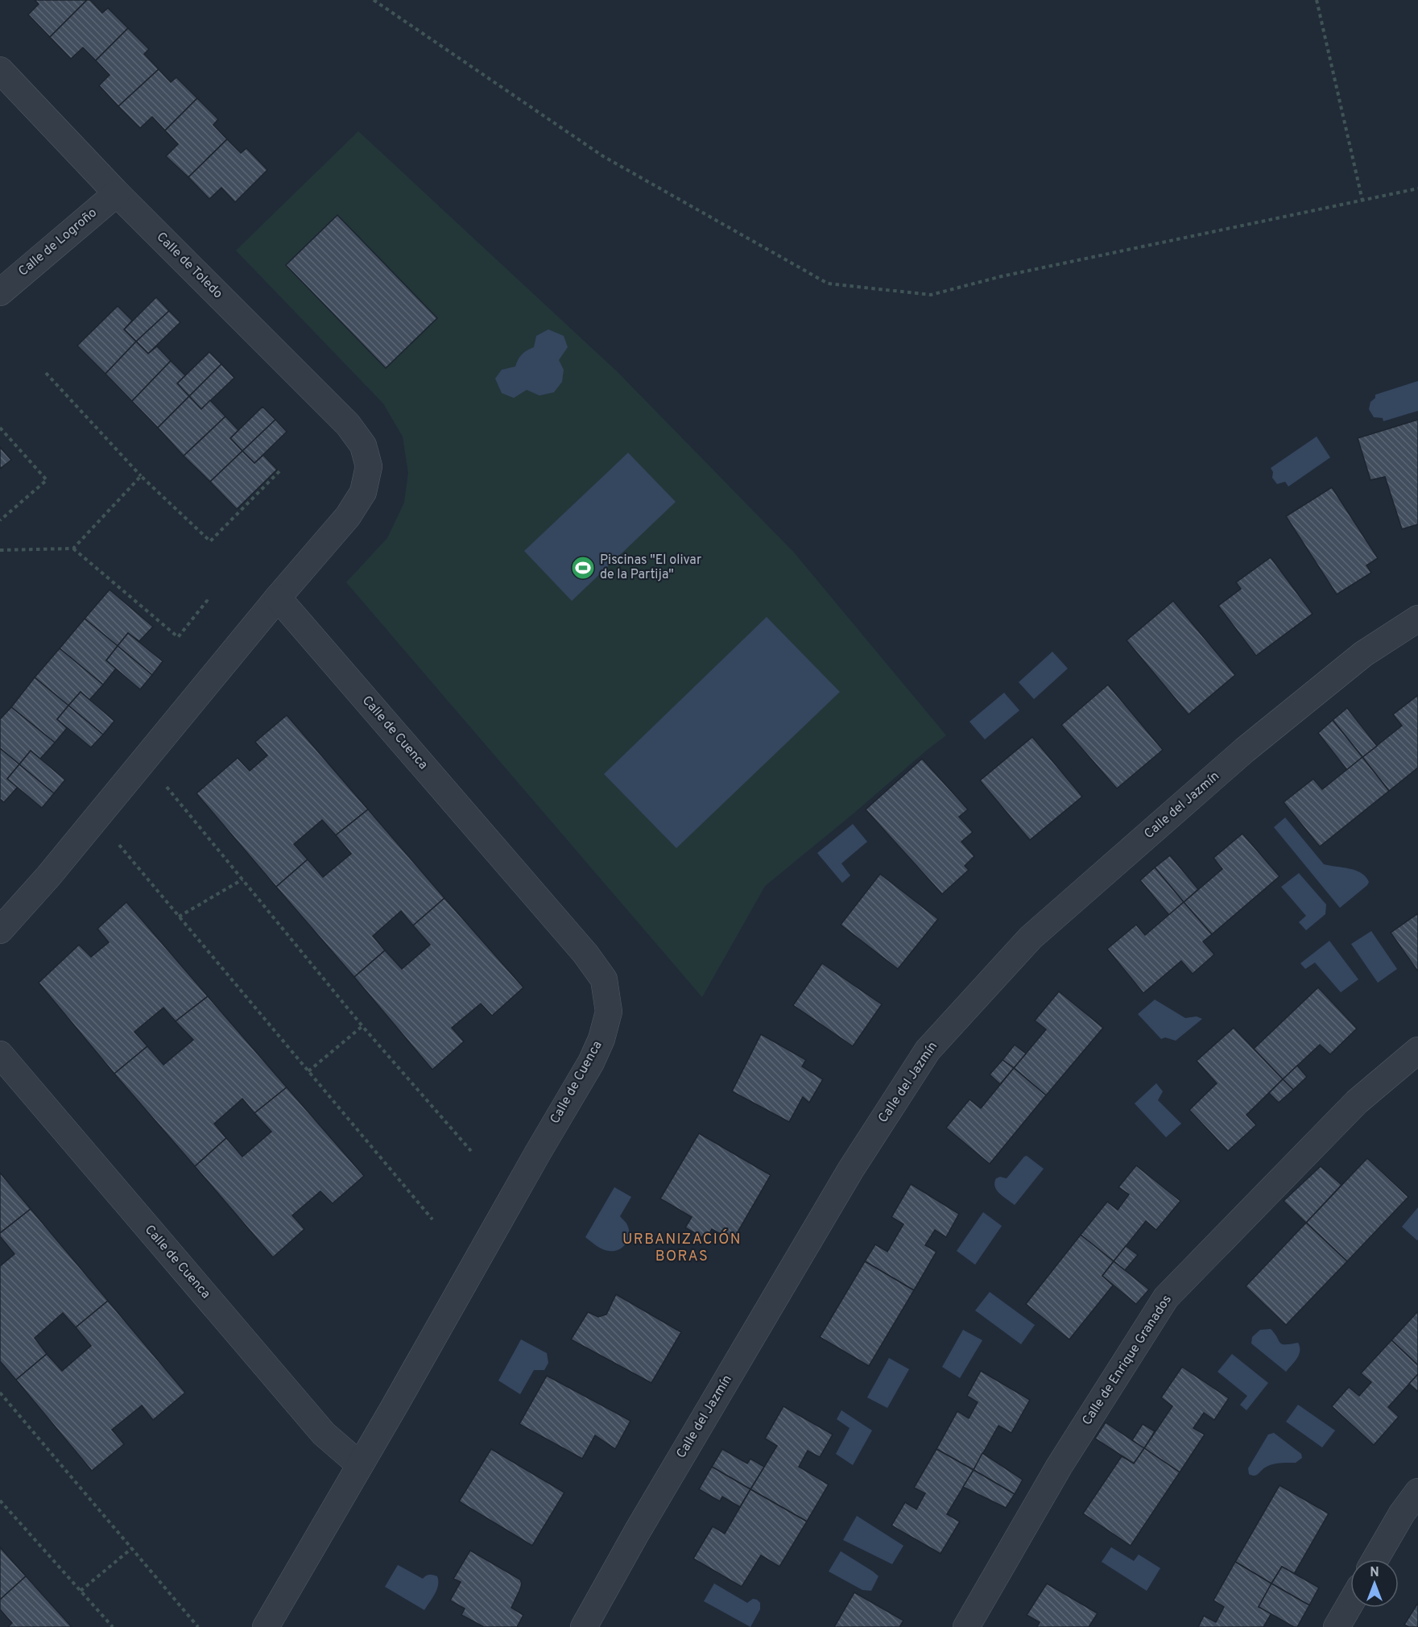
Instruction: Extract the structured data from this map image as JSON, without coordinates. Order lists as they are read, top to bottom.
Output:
{
  "streets": {
    "street": [
      "Calle de Logroño",
      "Calle de Toledo",
      "Calle de Cuenca",
      "Calle del Jazmín",
      "Calle de Enrique Granados"
    ]
  },
  "crossings": [
    ["Calle de Logroño", "Calle de Toledo"],
    ["Calle de Toledo", "Calle de Cuenca"]
  ],
  "districts": ["URBANIZACIÓN BORAS"],
  "places": {
    "sports": ["Piscinas \"El olivar de la Partija\""]
  },
  "north": "top"
}
